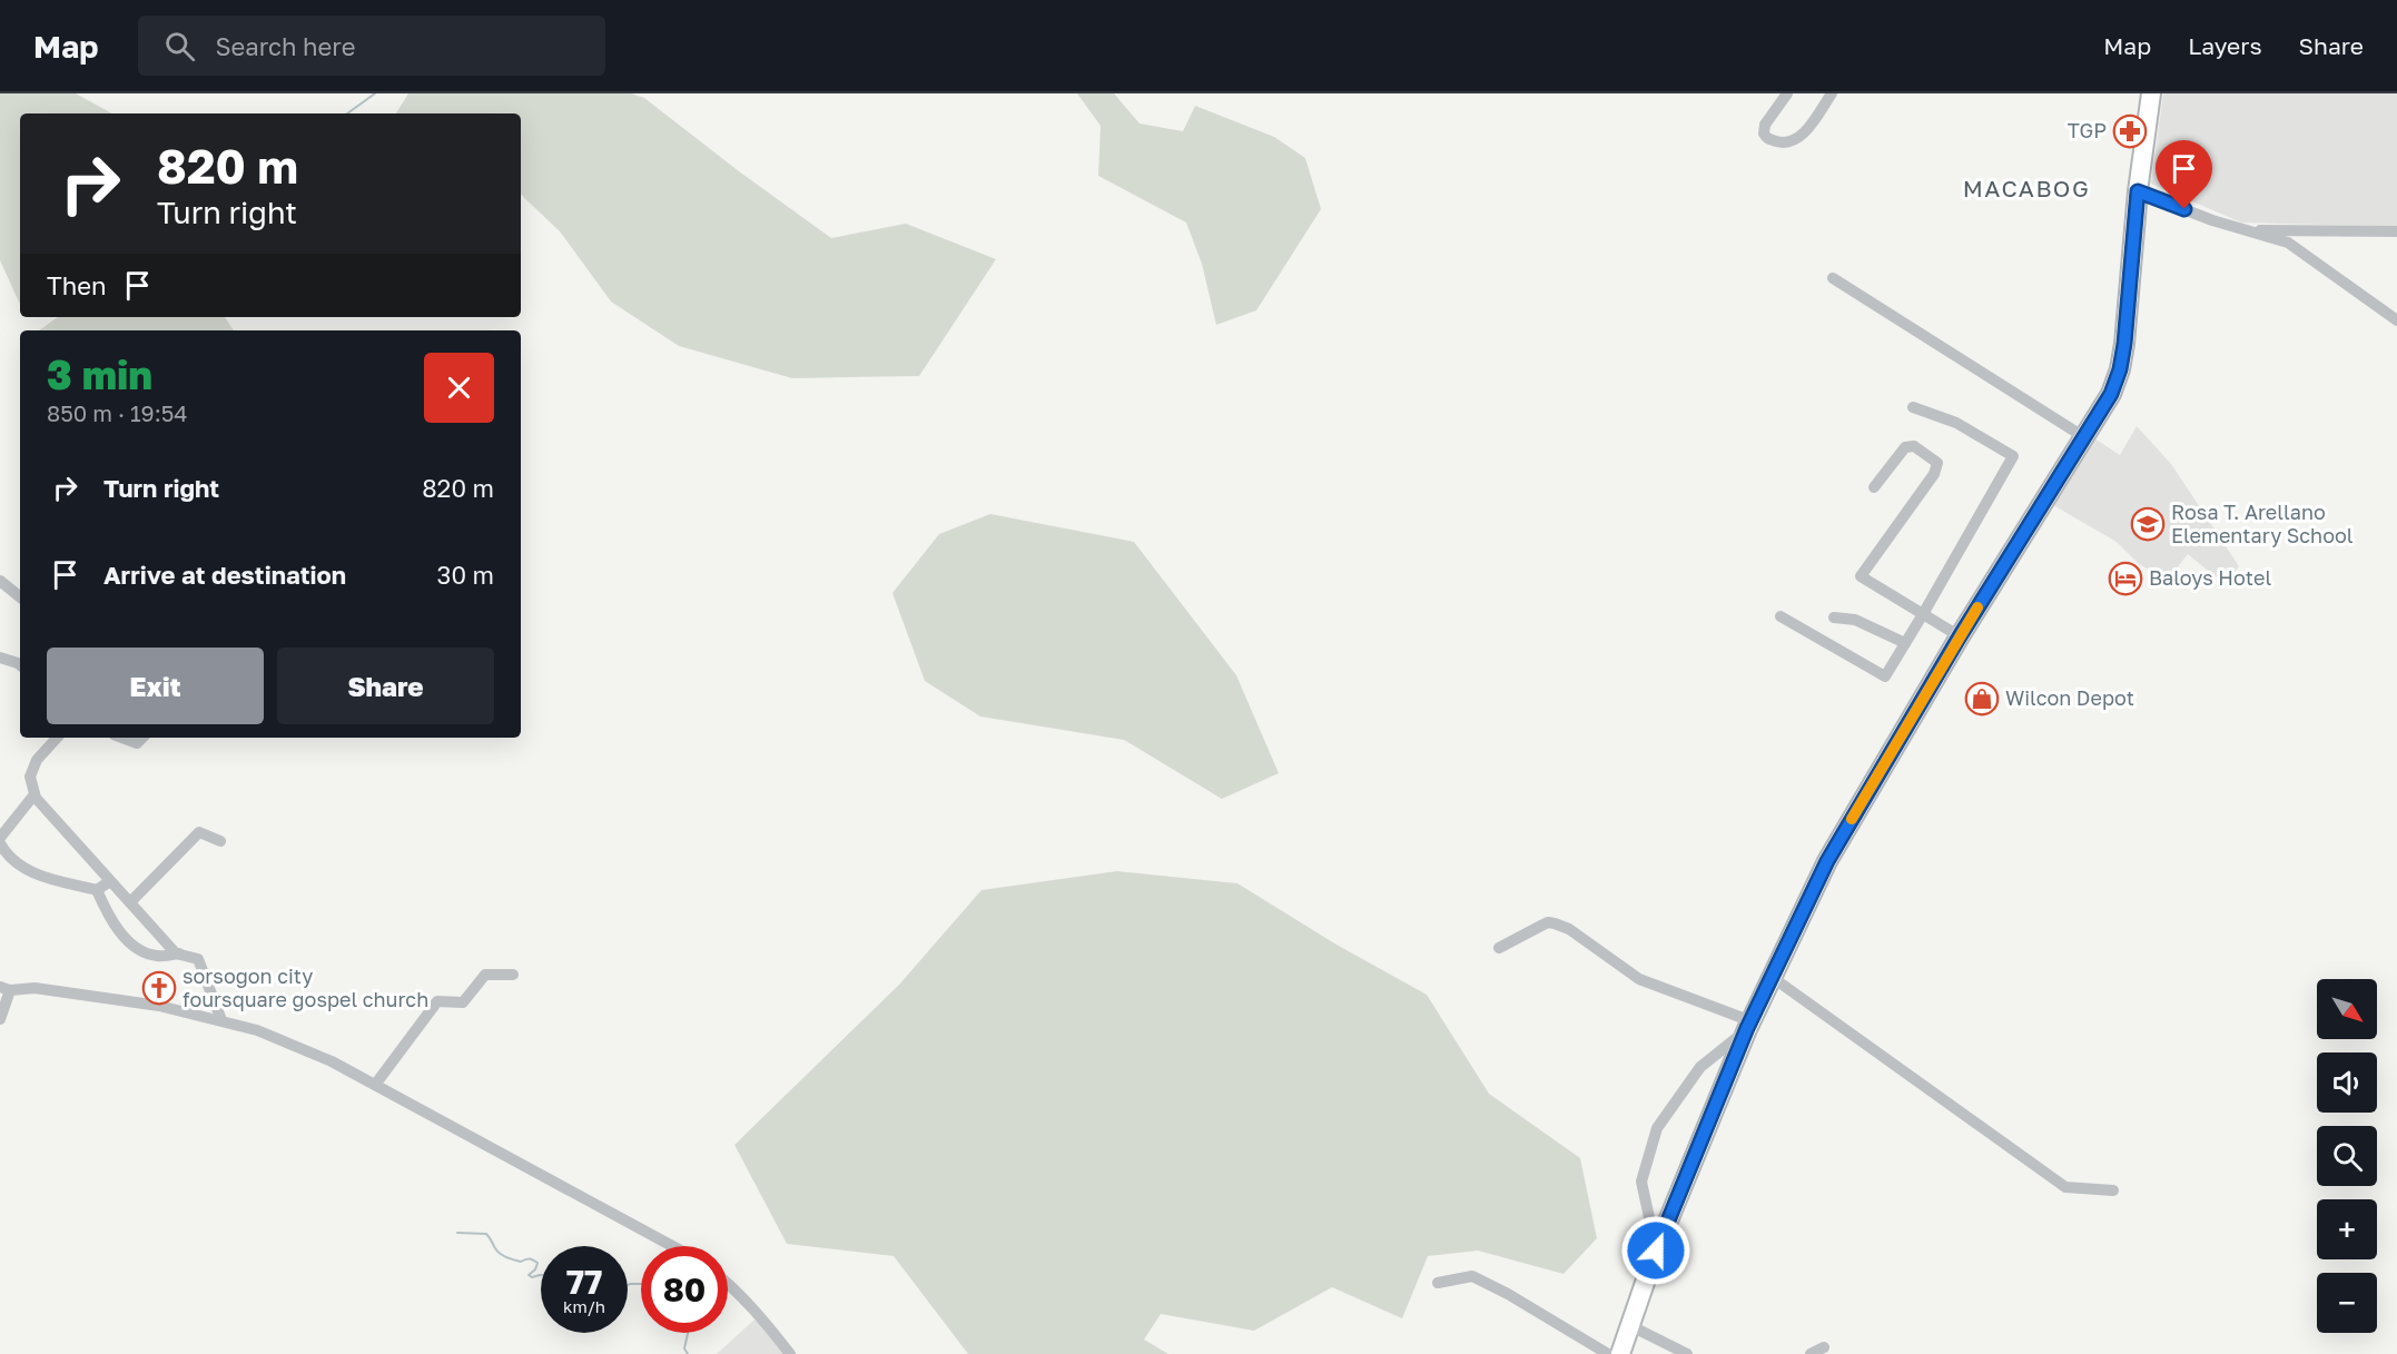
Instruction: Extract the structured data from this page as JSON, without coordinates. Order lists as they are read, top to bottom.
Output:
{
  "districts": ["MACABOG"],
  "places": {
    "pharmacy": ["TGP"],
    "school or university": ["Rosa T. Arellano Elementary School"],
    "hotel": ["Baloys Hotel"],
    "shop": ["Wilcon Depot"],
    "church": ["sorsogon city foursquare gospel church"]
  },
  "north": "bottom right",
  "page": {
    "header": "Map",
    "search": "Search here",
    "nav": ["Map", "Layers", "Share"],
    "turn": ["820 m", "Turn right"],
    "then": "Then",
    "heading": ["3 min", "850 m · 19:54"],
    "list": [
      {
        "name": "Turn right",
        "value": "820 m"
      },
      {
        "name": "Arrive at destination",
        "value": "30 m"
      }
    ],
    "buttons": ["Exit", "Share"],
    "map_buttons": ["+", "−"],
    "speed": "77 km/h",
    "limit": "80"
  }
}
